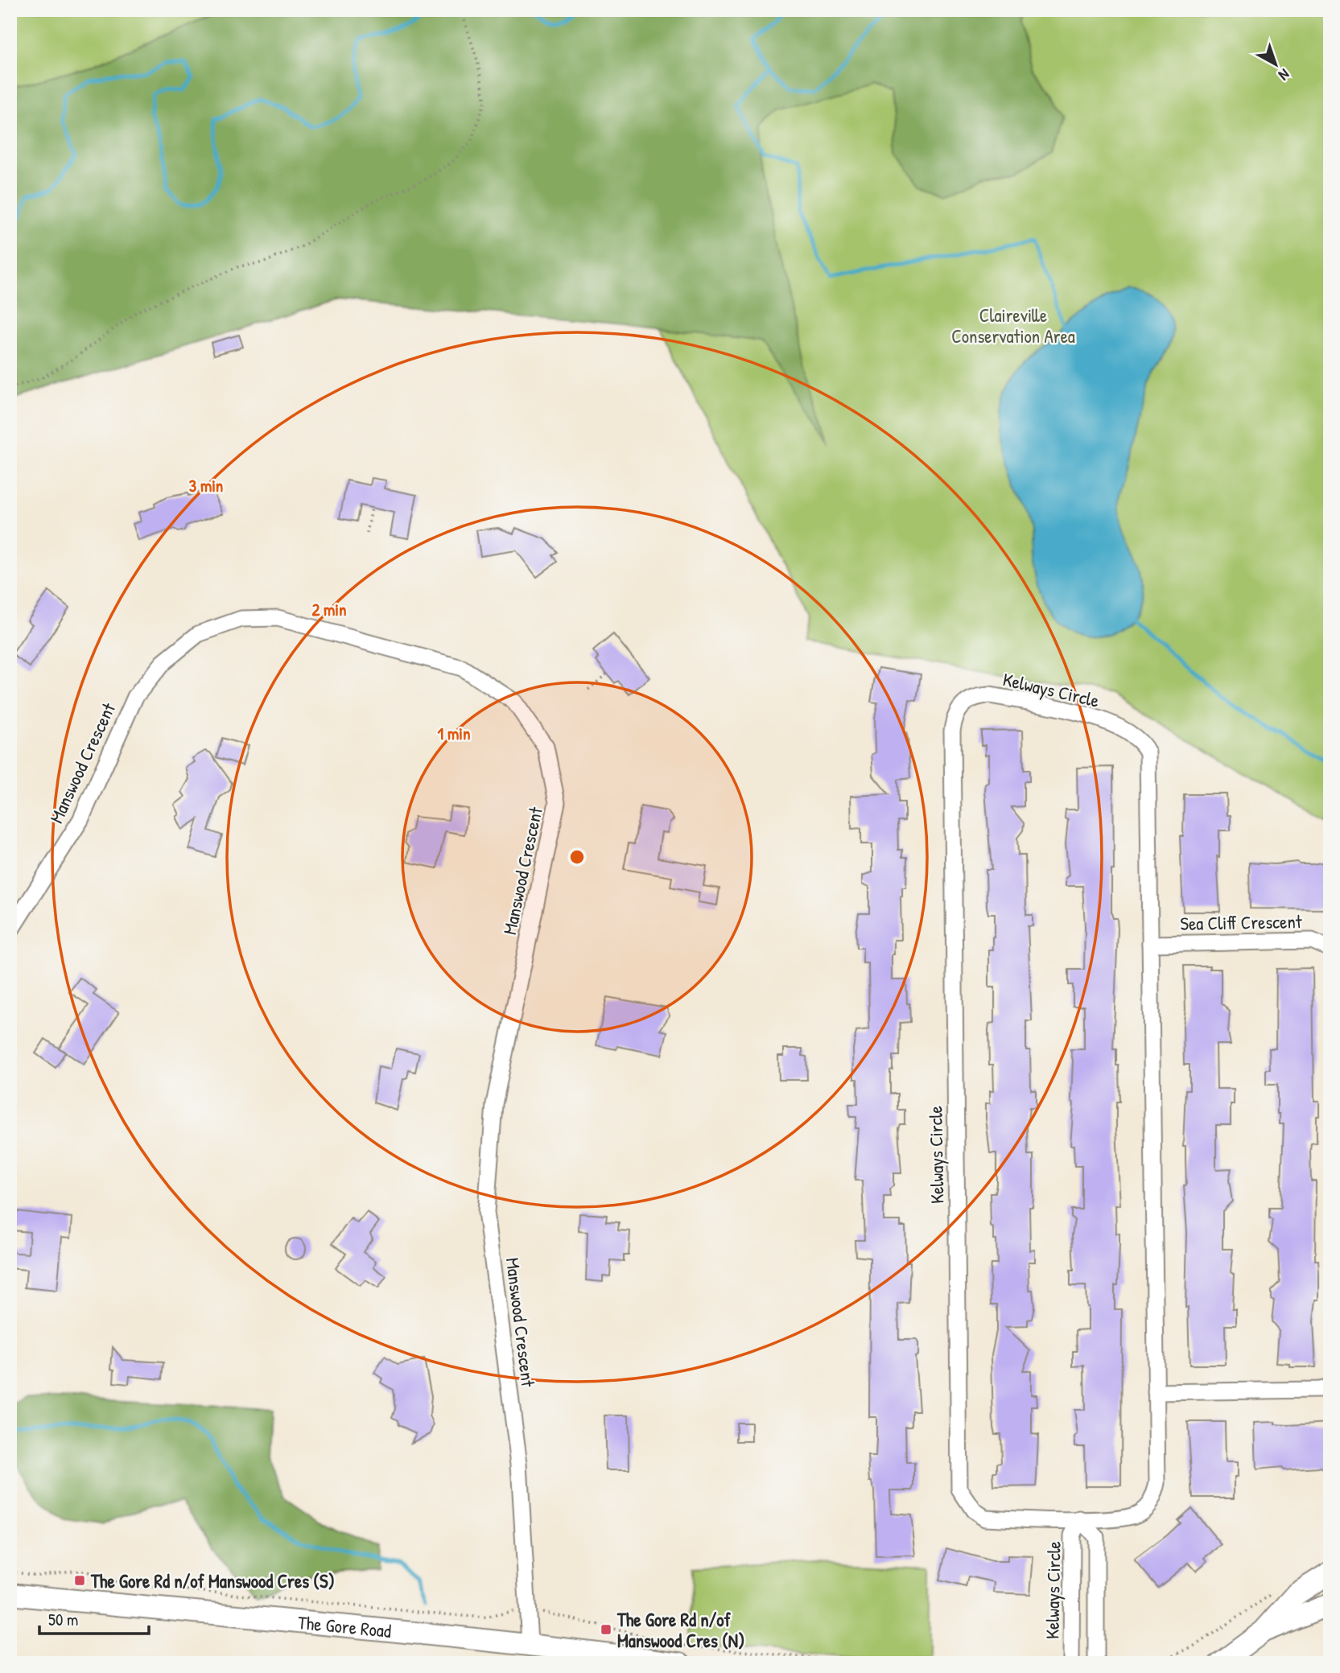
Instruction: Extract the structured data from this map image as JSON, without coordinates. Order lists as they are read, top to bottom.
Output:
{
  "streets": {
    "main road": ["The Gore Road"],
    "street": ["Kelways Circle", "Manswood Crescent", "Sea Cliff Crescent"]
  },
  "crossings": [
    ["Kelways Circle", "Sea Cliff Crescent"],
    ["Manswood Crescent", "The Gore Road"]
  ],
  "parks": ["Claireville Conservation Area"],
  "places": {
    "transit": ["The Gore Rd n/of Manswood Cres (S)", "The Gore Rd n/of Manswood Cres (N)"]
  },
  "scale_bar": "50 m",
  "north": "bottom right",
  "rings": ["3 min", "2 min", "1 min"]
}
